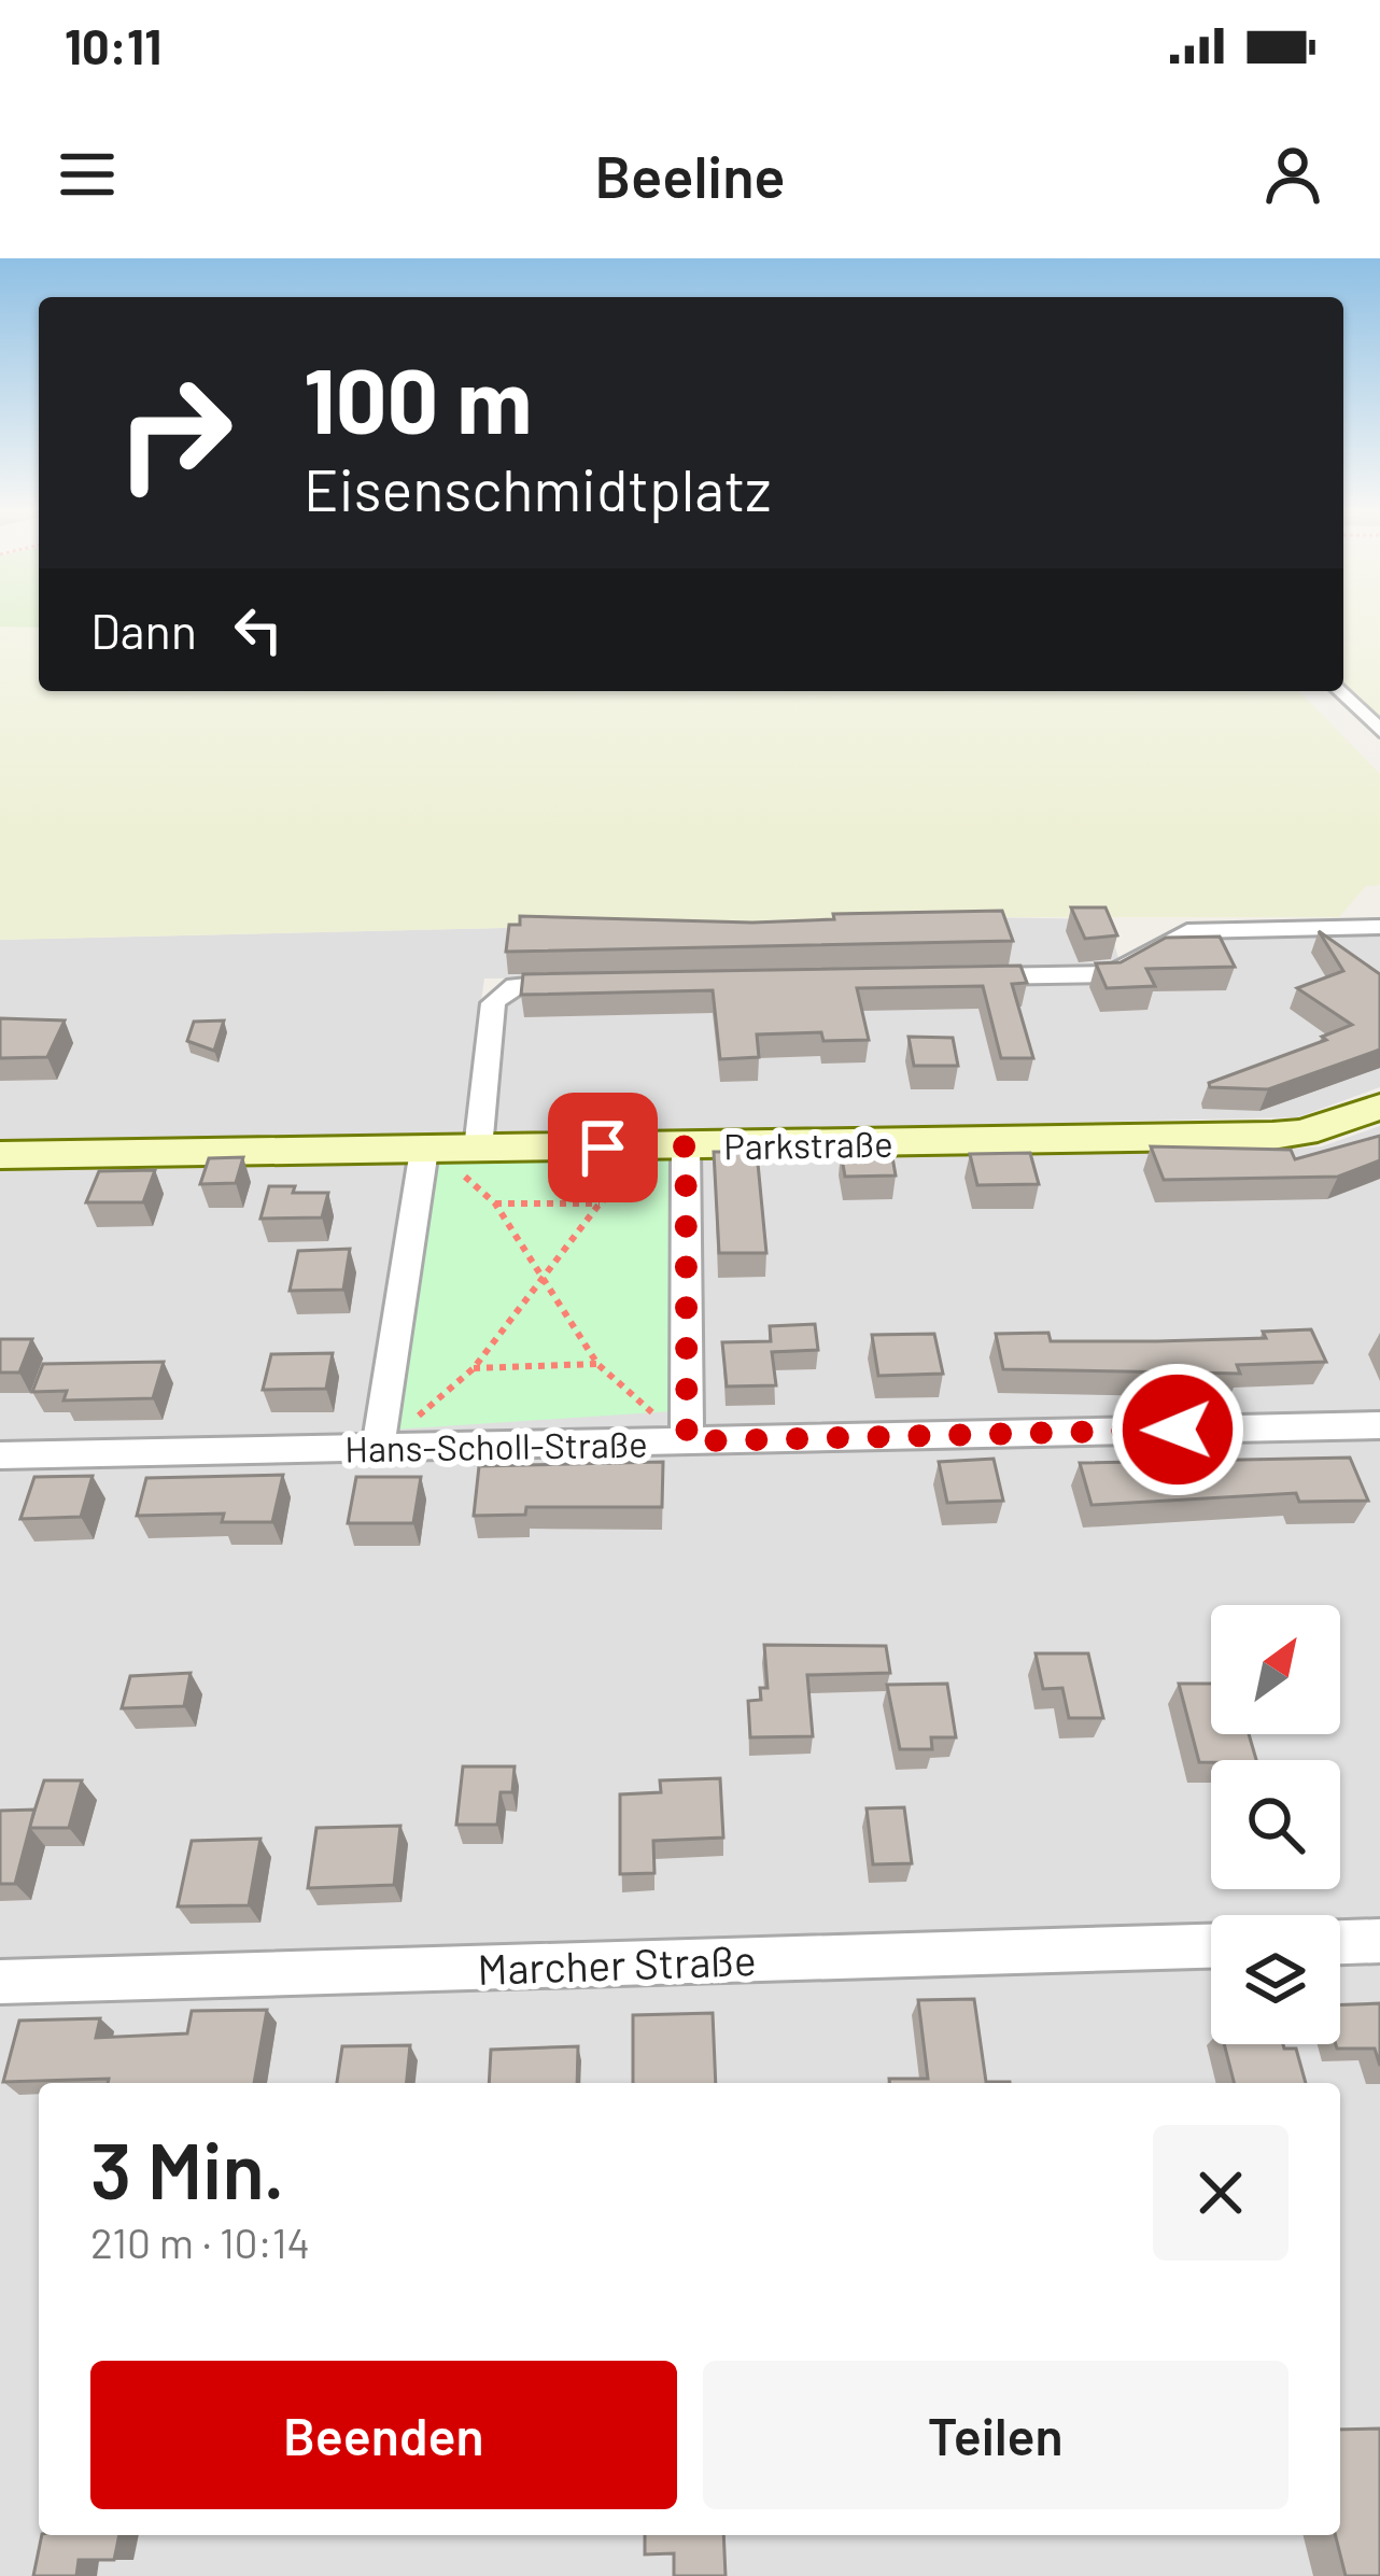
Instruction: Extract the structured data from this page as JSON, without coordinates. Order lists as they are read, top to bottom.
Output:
{
  "streets": {
    "street": ["Parkstraße", "Hans-Scholl-Straße", "Marcher Straße"]
  },
  "north": "top right",
  "page": {
    "status": "10:11",
    "header": "Beeline",
    "turn": ["100 m", "Eisenschmidtplatz"],
    "then": "Dann",
    "heading": ["3 Min.", "210 m · 10:14"],
    "buttons": ["Beenden", "Teilen"]
  }
}
